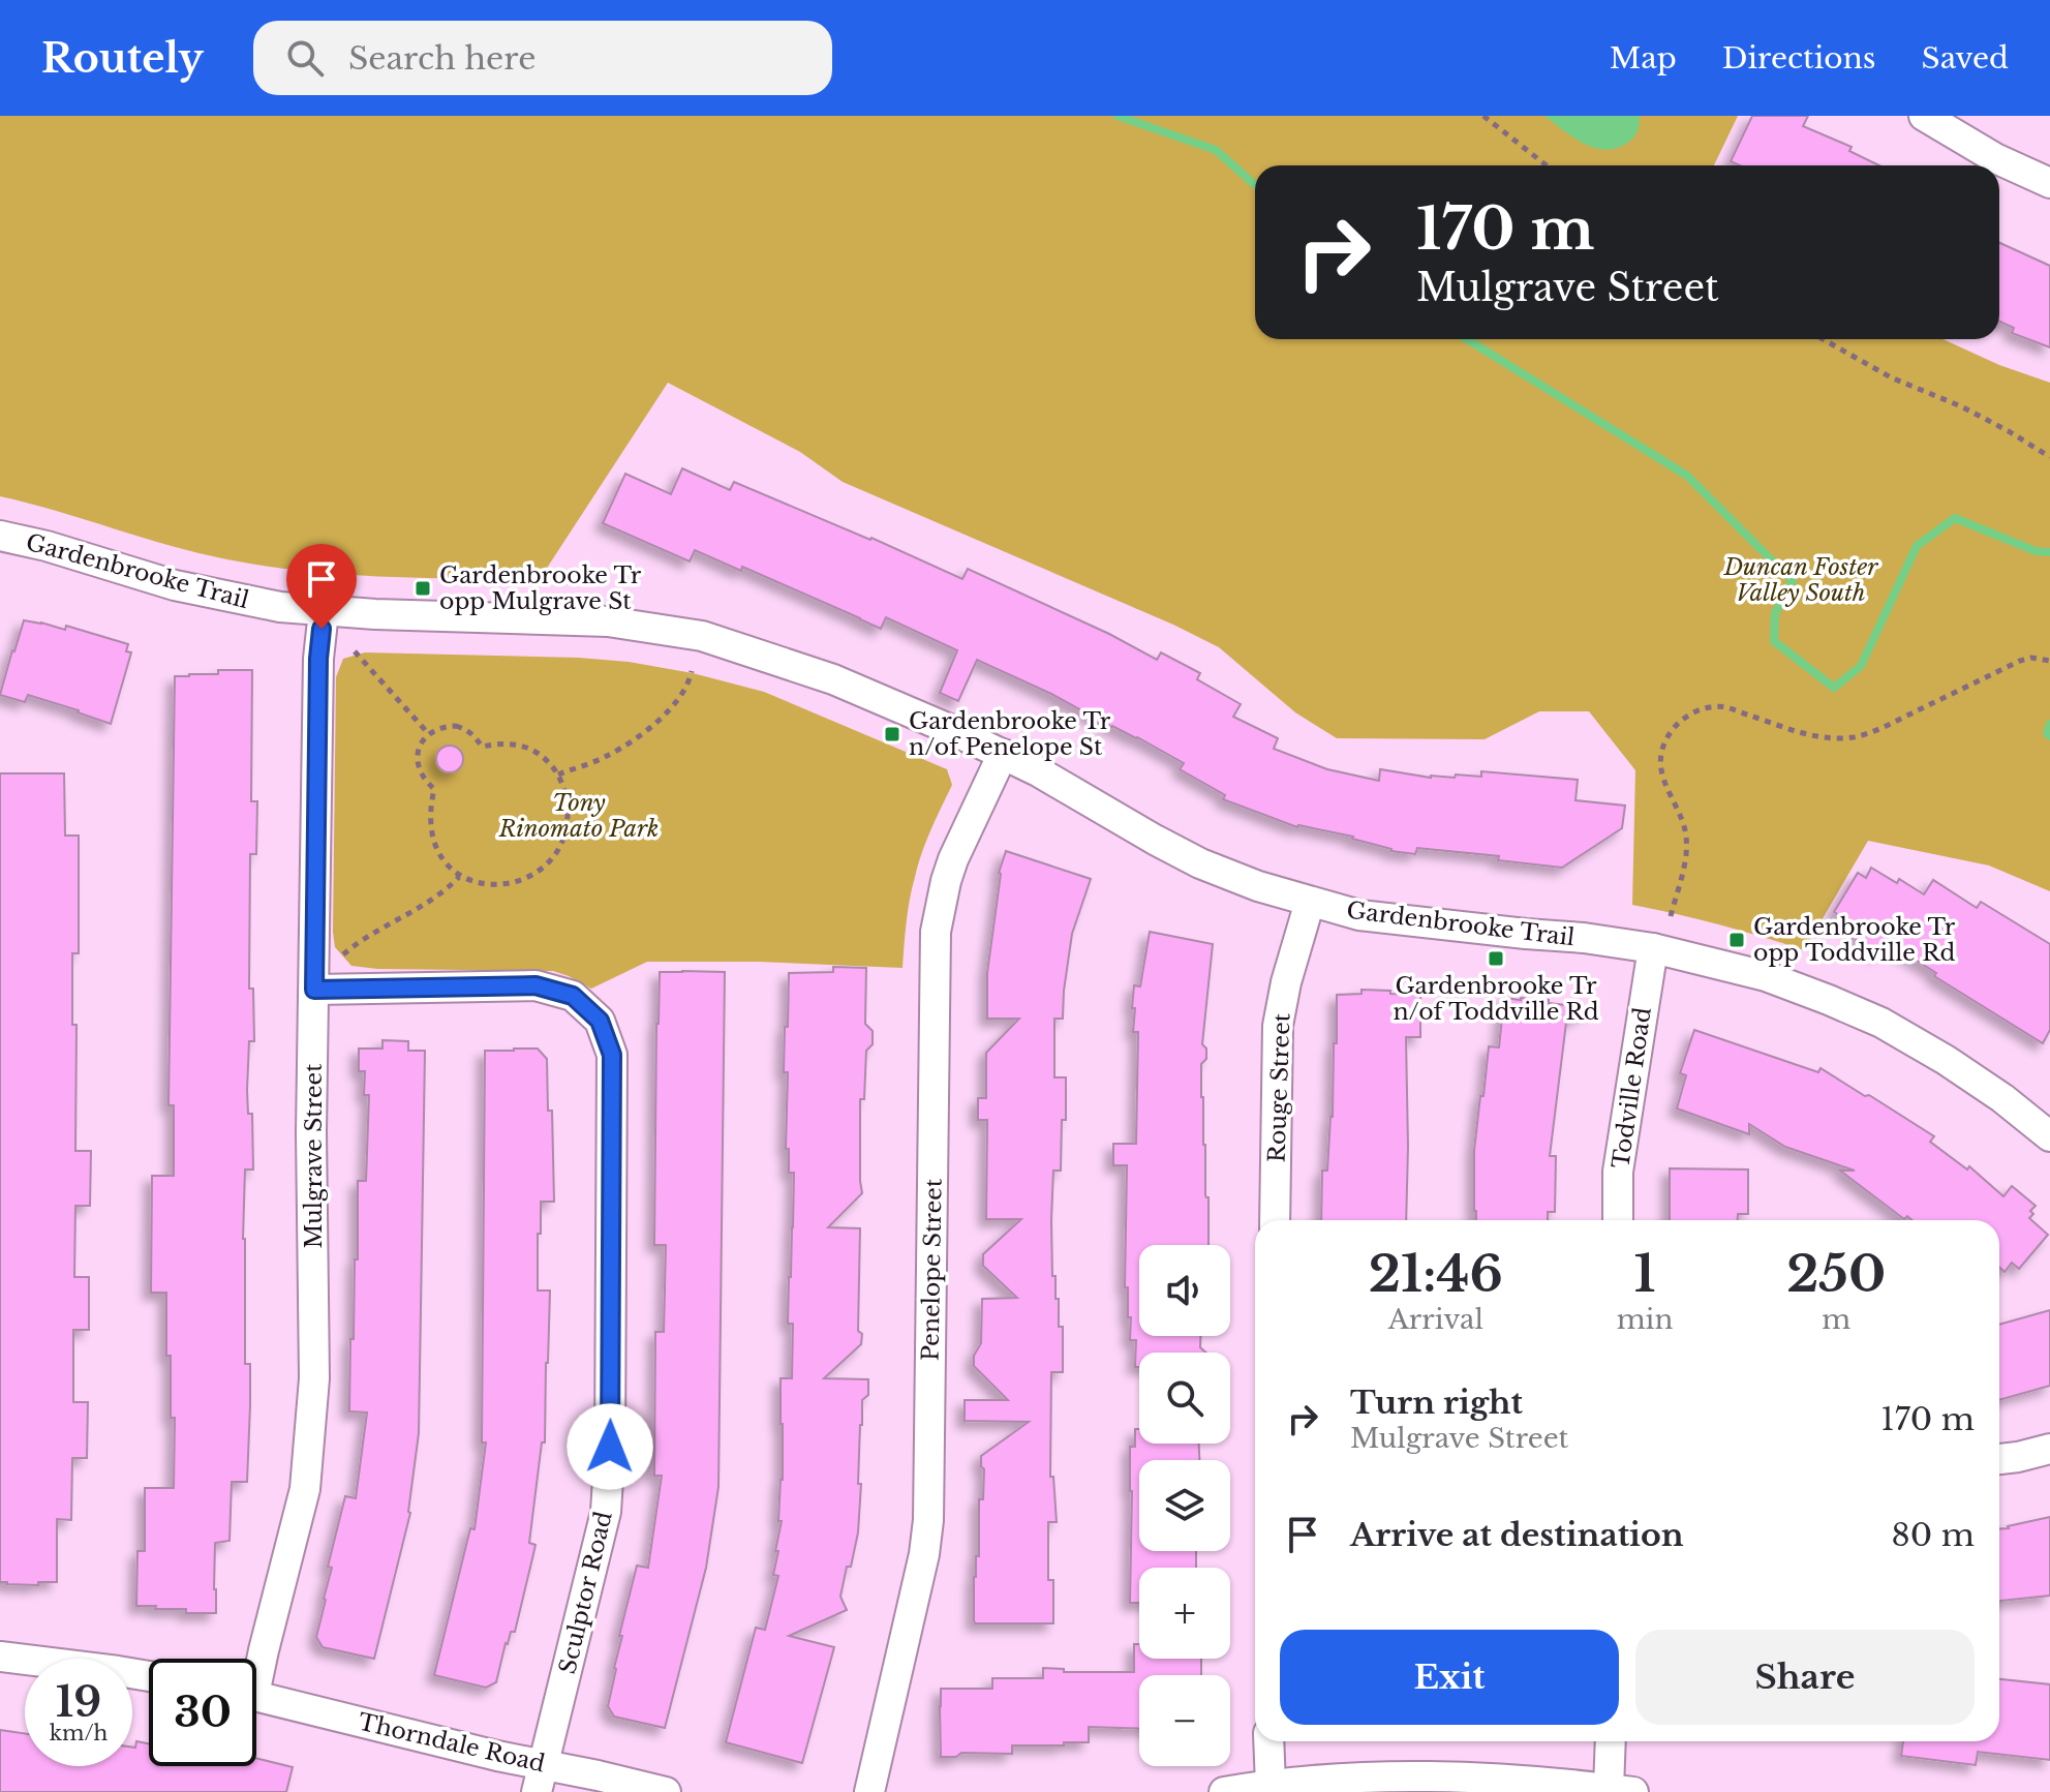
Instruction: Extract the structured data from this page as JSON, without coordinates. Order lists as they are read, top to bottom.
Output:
{
  "streets": {
    "street": [
      "Gardenbrooke Trail",
      "Rouge Street",
      "Todville Road",
      "Mulgrave Street",
      "Penelope Street",
      "Sculptor Road",
      "Thorndale Road"
    ]
  },
  "crossings": [
    ["Gardenbrooke Trail", "Rouge Street"],
    ["Gardenbrooke Trail", "Todville Road"],
    ["Gardenbrooke Trail", "Mulgrave Street"],
    ["Gardenbrooke Trail", "Penelope Street"],
    ["Mulgrave Street", "Sculptor Road"],
    ["Sculptor Road", "Thorndale Road"]
  ],
  "parks": ["Duncan Foster Valley South", "Tony Rinomato Park"],
  "places": {
    "transit": [
      "Gardenbrooke Tr opp Mulgrave St",
      "Gardenbrooke Tr n/of Penelope St",
      "Gardenbrooke Tr opp Toddville Rd",
      "Gardenbrooke Tr n/of Toddville Rd"
    ]
  },
  "page": {
    "header": "Routely",
    "search": "Search here",
    "nav": ["Map", "Directions", "Saved"],
    "turn": ["170 m", "Mulgrave Street"],
    "eta": [
      "21:46",
      "Arrival",
      "1",
      "min",
      "250",
      "m"
    ],
    "map_buttons": ["+", "−"],
    "list": [
      {
        "name": "Turn right",
        "note": "Mulgrave Street",
        "value": "170 m"
      },
      {
        "name": "Arrive at destination",
        "value": "80 m"
      }
    ],
    "buttons": ["Exit", "Share"],
    "speed": "19 km/h",
    "limit": "30"
  }
}
